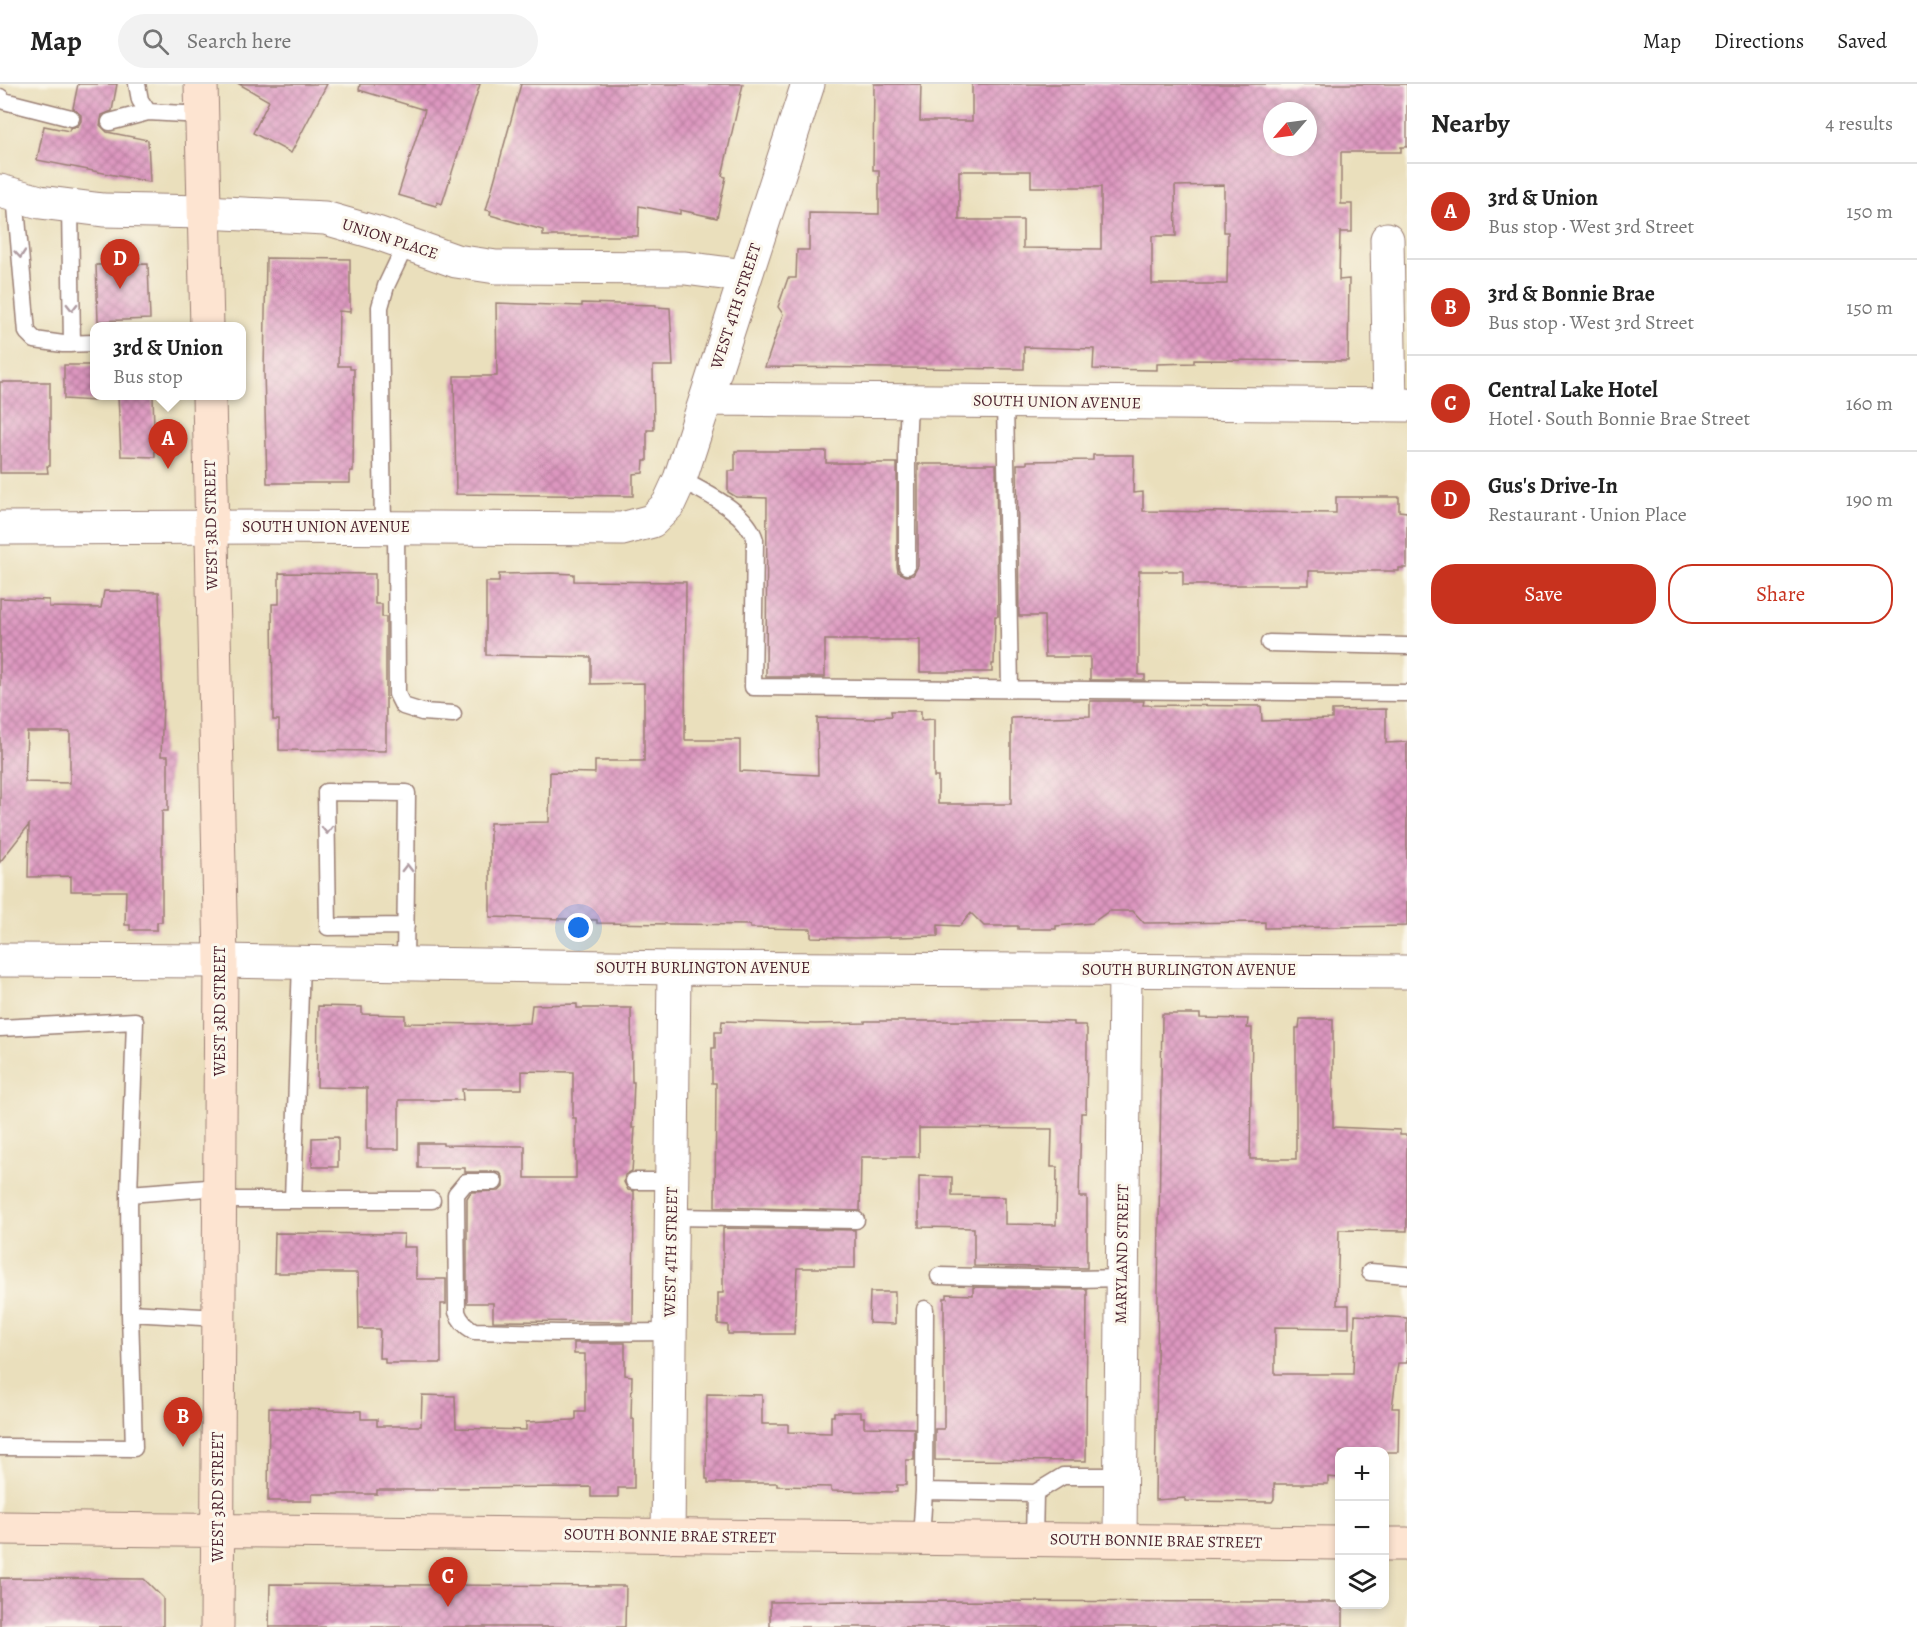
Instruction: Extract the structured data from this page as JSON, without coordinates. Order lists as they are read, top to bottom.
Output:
{
  "streets": {
    "main road": ["WEST 3RD STREET", "SOUTH BONNIE BRAE STREET"],
    "street": [
      "UNION PLACE",
      "WEST 4TH STREET",
      "SOUTH UNION AVENUE",
      "SOUTH BURLINGTON AVENUE",
      "MARYLAND STREET"
    ]
  },
  "crossings": [
    ["UNION PLACE", "WEST 4TH STREET"],
    ["WEST 4TH STREET", "SOUTH UNION AVENUE"],
    ["WEST 4TH STREET", "SOUTH BURLINGTON AVENUE"],
    ["WEST 4TH STREET", "SOUTH BONNIE BRAE STREET"],
    ["SOUTH UNION AVENUE", "WEST 3RD STREET"],
    ["WEST 3RD STREET", "SOUTH BURLINGTON AVENUE"],
    ["WEST 3RD STREET", "SOUTH BONNIE BRAE STREET"],
    ["SOUTH BURLINGTON AVENUE", "MARYLAND STREET"],
    ["MARYLAND STREET", "SOUTH BONNIE BRAE STREET"]
  ],
  "north": "bottom left",
  "page": {
    "header": "Map",
    "search": "Search here",
    "nav": ["Map", "Directions", "Saved"],
    "heading": ["Nearby", "4 results"],
    "list": [
      {
        "mark": "A",
        "name": "3rd & Union",
        "note": "Bus stop · West 3rd Street",
        "value": "150 m"
      },
      {
        "mark": "B",
        "name": "3rd & Bonnie Brae",
        "note": "Bus stop · West 3rd Street",
        "value": "150 m"
      },
      {
        "mark": "C",
        "name": "Central Lake Hotel",
        "note": "Hotel · South Bonnie Brae Street",
        "value": "160 m"
      },
      {
        "mark": "D",
        "name": "Gus's Drive-In",
        "note": "Restaurant · Union Place",
        "value": "190 m"
      }
    ],
    "pins": [
      "D",
      "A",
      "B",
      "C"
    ],
    "popup": ["3rd & Union", "Bus stop"],
    "buttons": ["Save", "Share"],
    "map_buttons": ["+", "−"]
  }
}
